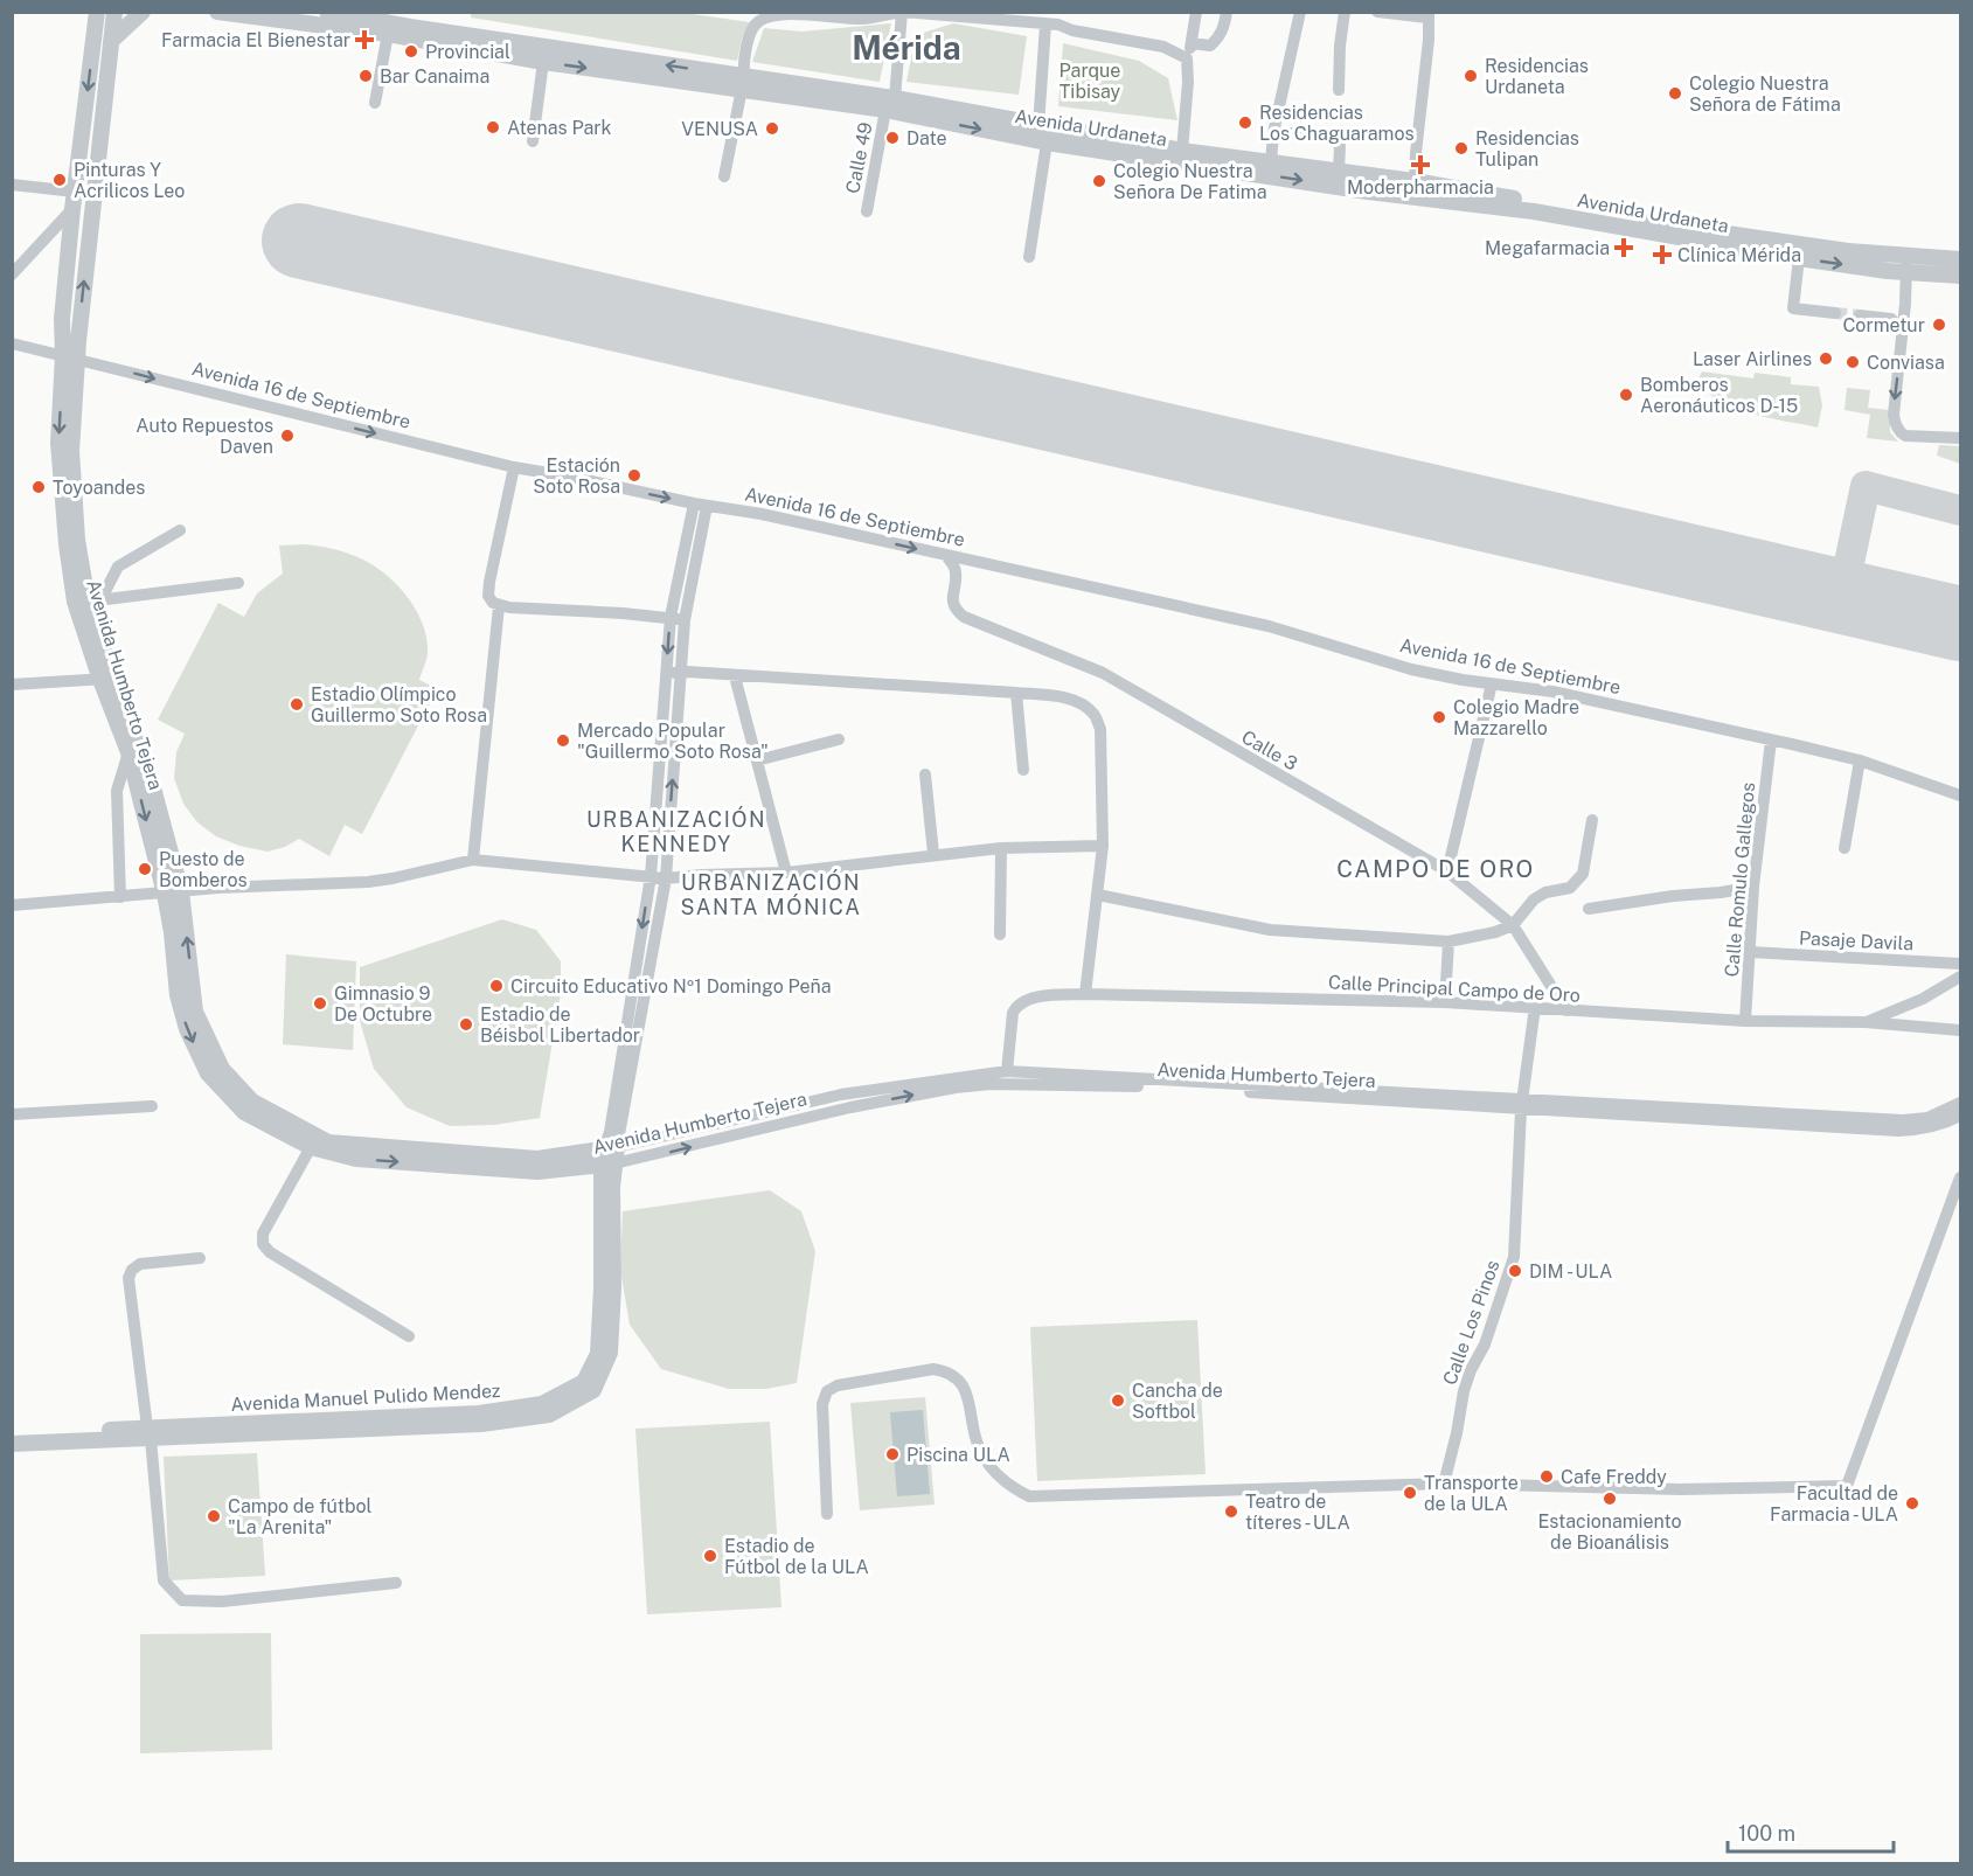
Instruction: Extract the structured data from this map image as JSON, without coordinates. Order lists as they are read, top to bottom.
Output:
{
  "streets": {
    "street": [
      "Avenida Urdaneta",
      "Calle 49",
      "Avenida 16 de Septiembre",
      "Avenida Humberto Tejera",
      "Calle 3",
      "Calle Romulo Gallegos",
      "Pasaje Davila",
      "Calle Principal Campo de Oro",
      "Calle Los Pinos",
      "Avenida Manuel Pulido Mendez"
    ]
  },
  "crossings": [
    ["Avenida Urdaneta", "Calle 49"],
    ["Avenida 16 de Septiembre", "Avenida Humberto Tejera"],
    ["Avenida 16 de Septiembre", "Calle 3"],
    ["Avenida 16 de Septiembre", "Calle Romulo Gallegos"],
    ["Avenida 16 de Septiembre", "Avenida Manuel Pulido Mendez"],
    ["Avenida Humberto Tejera", "Calle Principal Campo de Oro"],
    ["Avenida Humberto Tejera", "Calle Los Pinos"],
    ["Avenida Humberto Tejera", "Avenida Manuel Pulido Mendez"],
    ["Calle 3", "Calle Principal Campo de Oro"],
    ["Calle Romulo Gallegos", "Pasaje Davila"],
    ["Calle Romulo Gallegos", "Calle Principal Campo de Oro"],
    ["Calle Principal Campo de Oro", "Calle Los Pinos"]
  ],
  "one_way": ["Avenida 16 de Septiembre"],
  "districts": [
    "Mérida",
    "URBANIZACIÓN KENNEDY",
    "CAMPO DE ORO",
    "URBANIZACIÓN SANTA MÓNICA"
  ],
  "parks": ["Parque Tibisay"],
  "places": {
    "health": [
      "Farmacia El Bienestar",
      "Moderpharmacia",
      "Megafarmacia",
      "Clínica Mérida"
    ],
    "other": [
      "Provincial",
      "Bar Canaima",
      "Residencias Urdaneta",
      "Colegio Nuestra Señora de Fátima",
      "Residencias Los Chaguaramos",
      "Atenas Park",
      "VENUSA",
      "Date",
      "Residencias Tulipan",
      "Pinturas Y Acrilicos Leo",
      "Colegio Nuestra Señora De Fatima",
      "Cormetur",
      "Laser Airlines",
      "Conviasa",
      "Bomberos Aeronáuticos D-15",
      "Auto Repuestos Daven",
      "Estación Soto Rosa",
      "Toyoandes",
      "Estadio Olímpico Guillermo Soto Rosa",
      "Colegio Madre Mazzarello",
      "Mercado Popular \"Guillermo Soto Rosa\"",
      "Puesto de Bomberos",
      "Circuito Educativo Nº1 Domingo Peña",
      "Gimnasio 9 De Octubre",
      "Estadio de Béisbol Libertador",
      "DIM - ULA",
      "Cancha de Softbol",
      "Piscina ULA",
      "Cafe Freddy",
      "Transporte de la ULA",
      "Estacionamiento de Bioanálisis",
      "Facultad de Farmacia - ULA",
      "Teatro de títeres - ULA",
      "Campo de fútbol \"La Arenita\"",
      "Estadio de Fútbol de la ULA"
    ]
  },
  "scale_bar": "100 m"
}
